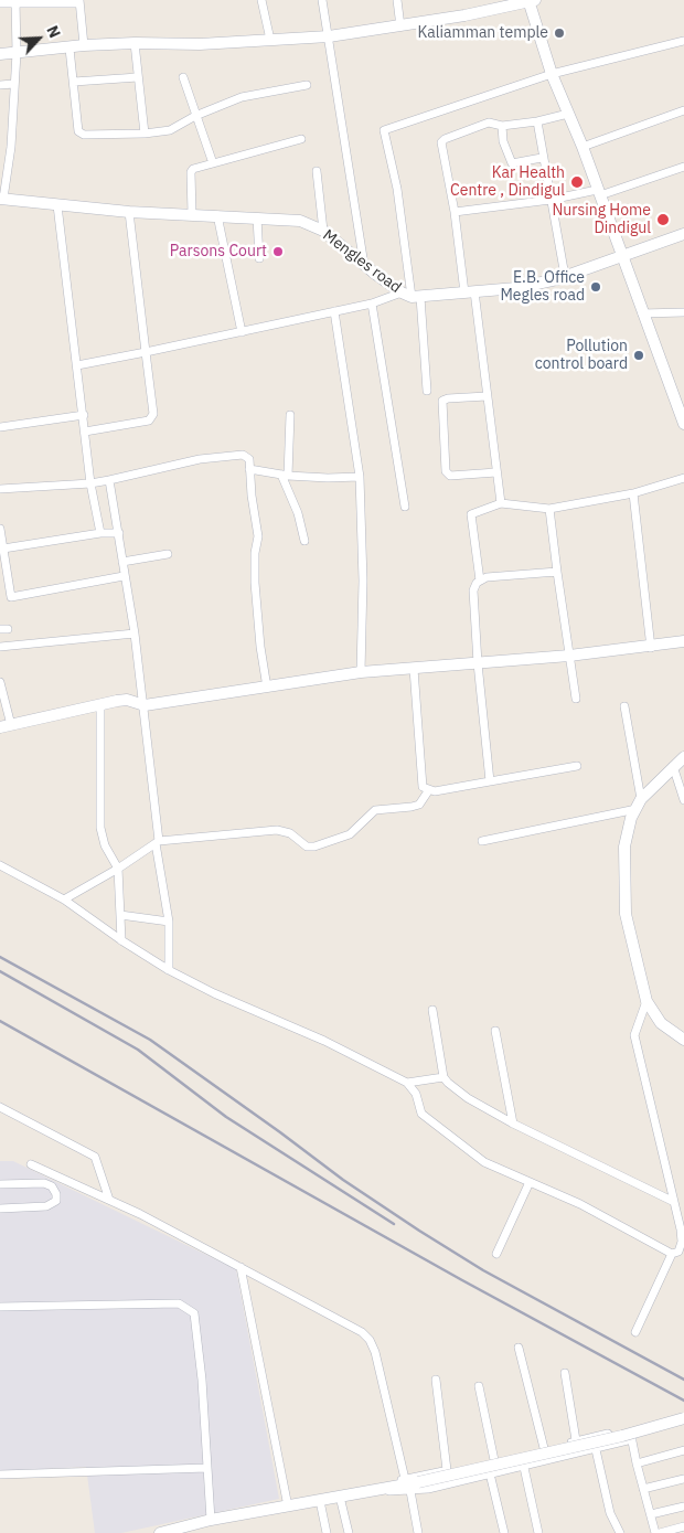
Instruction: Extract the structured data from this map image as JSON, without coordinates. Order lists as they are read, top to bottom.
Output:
{
  "streets": {
    "main road": ["Mengles road"]
  },
  "places": [
    "Kaliamman temple",
    "Kar Health Centre , Dindigul",
    "Nursing Home Dindigul",
    "Parsons Court",
    "E.B. Office Megles road",
    "Pollution control board"
  ],
  "north": "top right"
}
